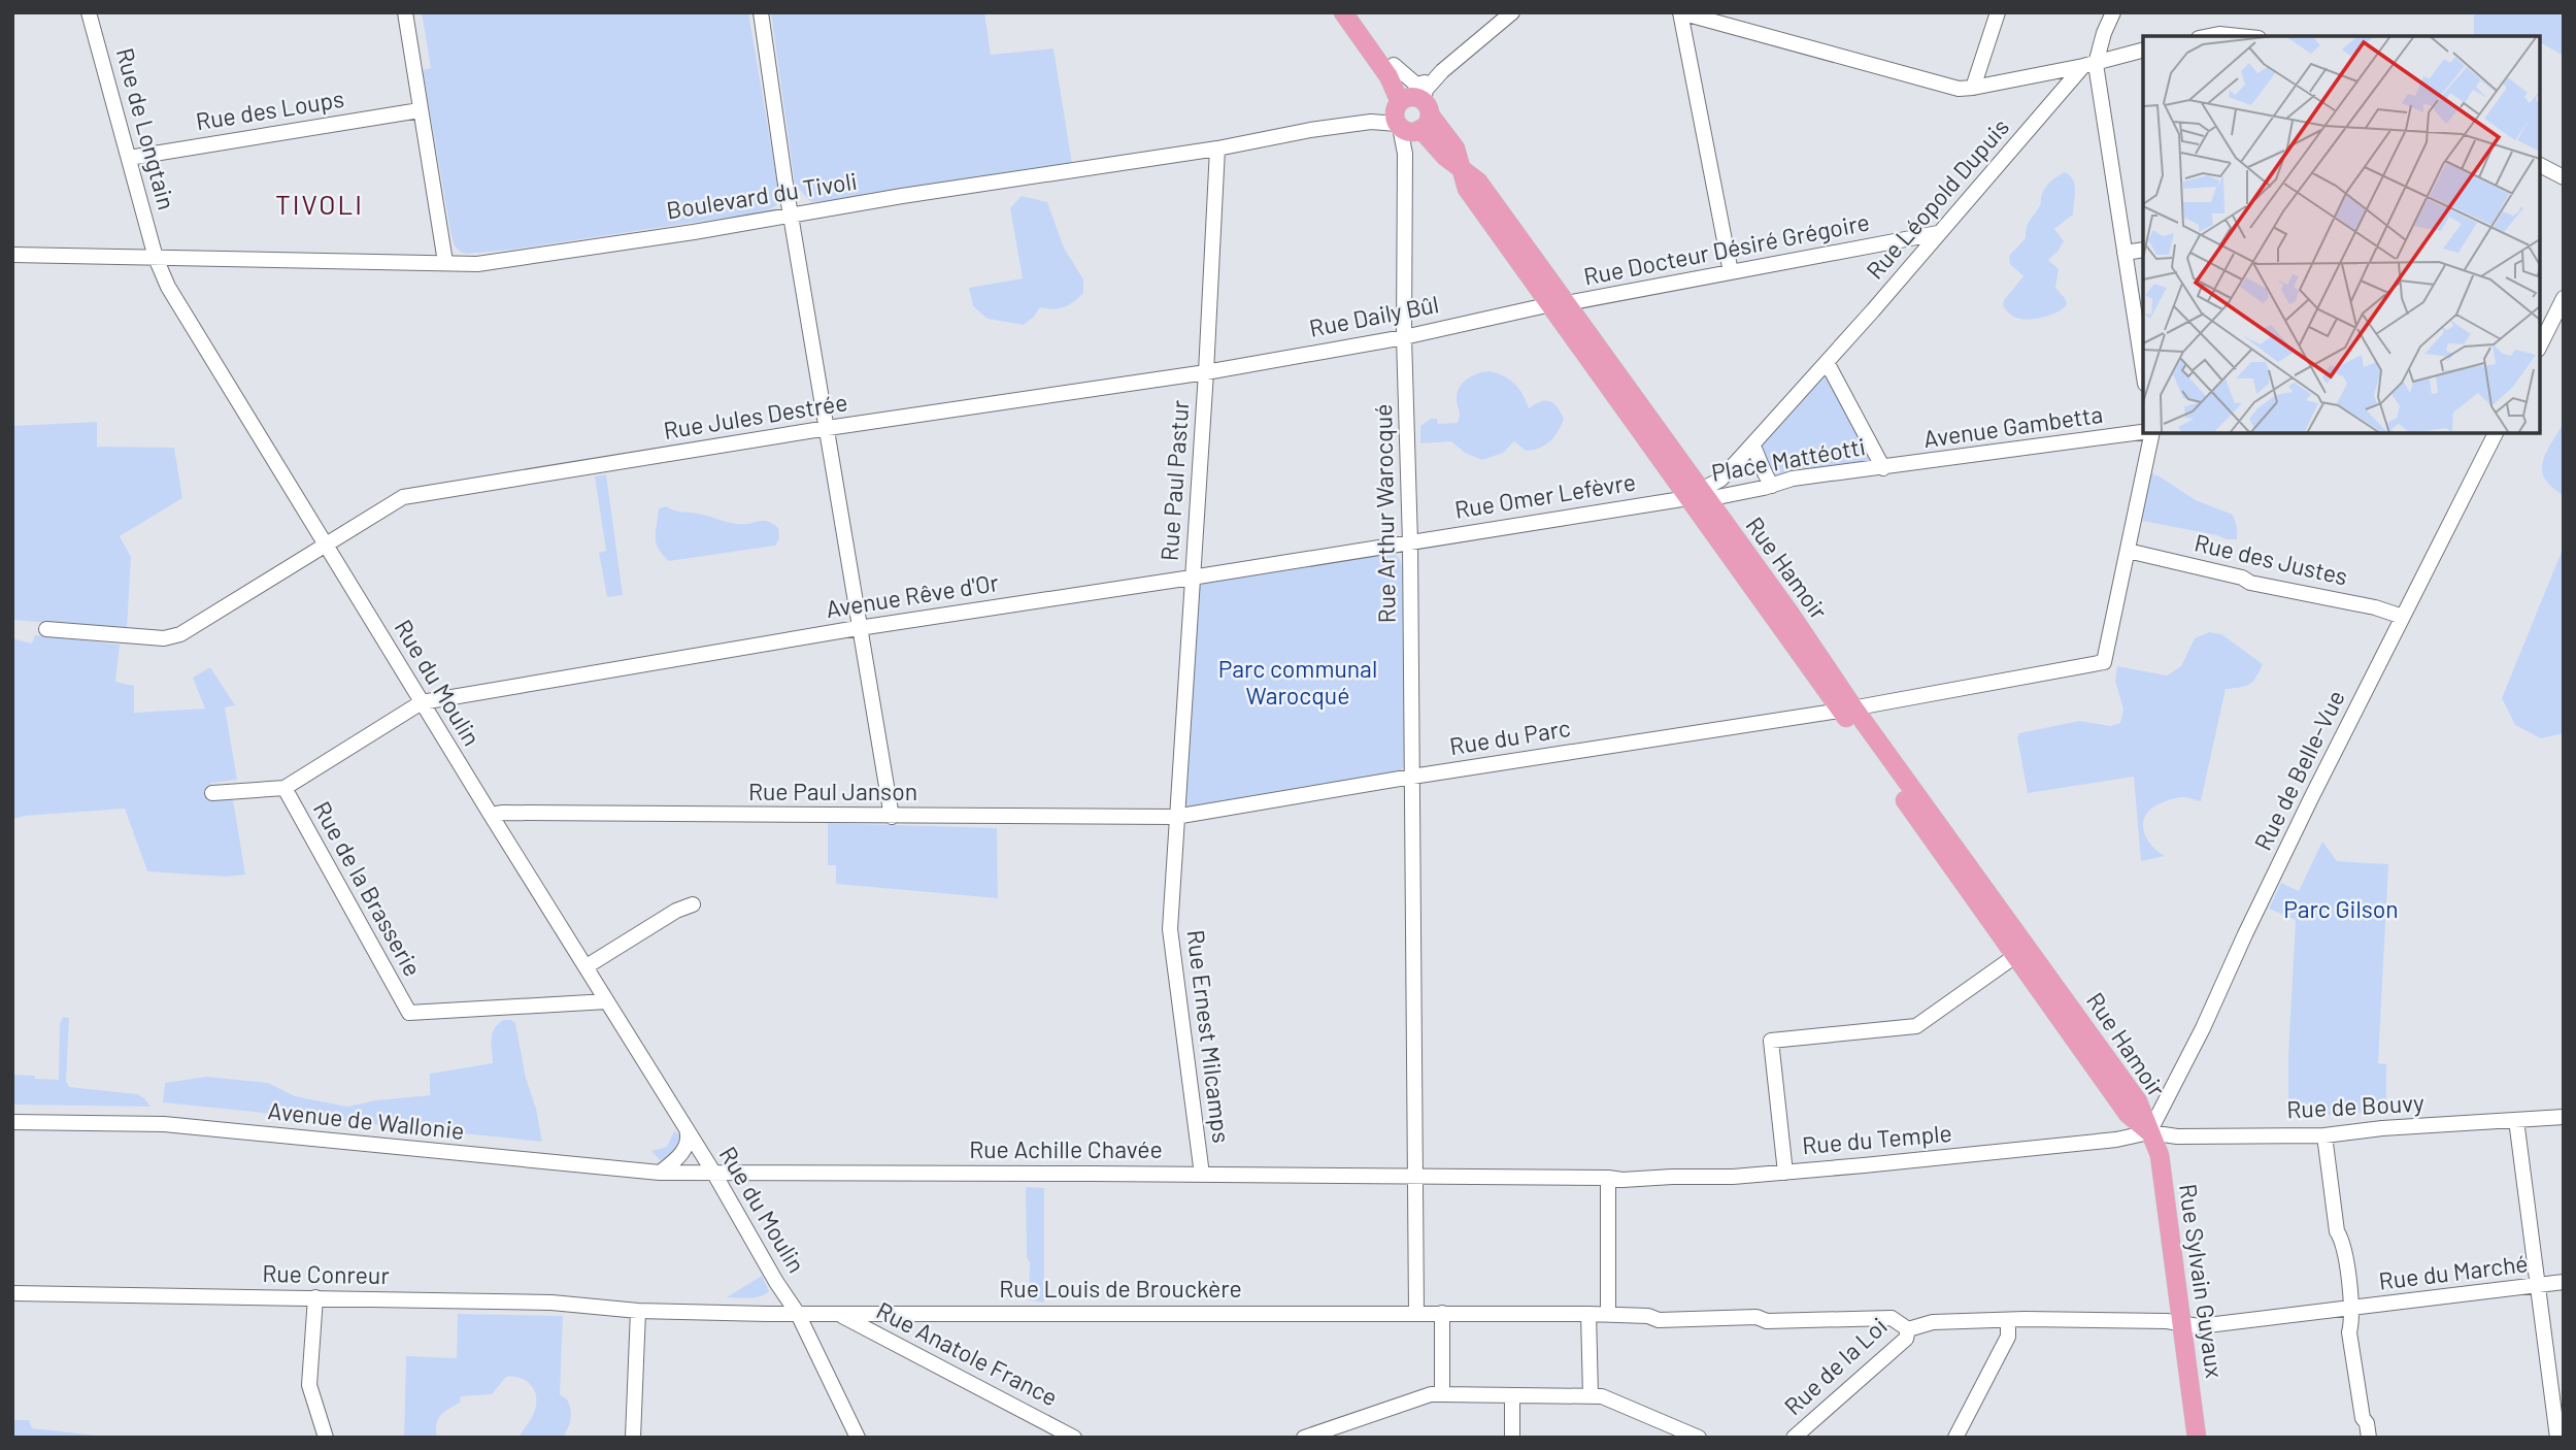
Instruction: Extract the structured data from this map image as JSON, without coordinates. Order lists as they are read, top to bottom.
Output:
{
  "streets": {
    "main road": ["Rue Hamoir", "Rue Sylvain Guyaux"],
    "street": [
      "Rue des Loups",
      "Rue de Longtain",
      "Boulevard du Tivoli",
      "Rue Léopold Dupuis",
      "Rue Docteur Désiré Grégoire",
      "Rue Daily Bûl",
      "Rue Jules Destrée",
      "Avenue Gambetta",
      "Place Mattéotti",
      "Rue Paul Pastur",
      "Rue Omer Lefèvre",
      "Rue Arthur Warocqué",
      "Rue des Justes",
      "Avenue Rêve d'Or",
      "Rue du Moulin",
      "Rue du Parc",
      "Rue de Belle-Vue",
      "Rue Paul Janson",
      "Rue de la Brasserie",
      "Rue Ernest Milcamps",
      "Rue de Bouvy",
      "Avenue de Wallonie",
      "Rue du Temple",
      "Rue Achille Chavée",
      "Rue du Marché",
      "Rue Conreur",
      "Rue Louis de Brouckère",
      "Rue Anatole France",
      "Rue de la Loi"
    ]
  },
  "crossings": [
    ["Rue des Loups", "Rue de Longtain"],
    ["Rue de Longtain", "Boulevard du Tivoli"],
    ["Rue de Longtain", "Rue du Moulin"],
    ["Boulevard du Tivoli", "Rue Paul Pastur"],
    ["Boulevard du Tivoli", "Rue Arthur Warocqué"],
    ["Boulevard du Tivoli", "Rue Hamoir"],
    ["Boulevard du Tivoli", "Rue du Moulin"],
    ["Rue Léopold Dupuis", "Rue Docteur Désiré Grégoire"],
    ["Rue Léopold Dupuis", "Place Mattéotti"],
    ["Rue Docteur Désiré Grégoire", "Rue Daily Bûl"],
    ["Rue Docteur Désiré Grégoire", "Rue Hamoir"],
    ["Rue Daily Bûl", "Rue Jules Destrée"],
    ["Rue Daily Bûl", "Rue Paul Pastur"],
    ["Rue Daily Bûl", "Rue Arthur Warocqué"],
    ["Rue Daily Bûl", "Rue Hamoir"],
    ["Rue Jules Destrée", "Rue Paul Pastur"],
    ["Rue Jules Destrée", "Rue du Moulin"],
    ["Avenue Gambetta", "Place Mattéotti"],
    ["Place Mattéotti", "Rue Omer Lefèvre"],
    ["Place Mattéotti", "Rue Hamoir"],
    ["Rue Paul Pastur", "Avenue Rêve d'Or"],
    ["Rue Paul Pastur", "Rue du Parc"],
    ["Rue Paul Pastur", "Rue Paul Janson"],
    ["Rue Paul Pastur", "Rue Ernest Milcamps"],
    ["Rue Omer Lefèvre", "Rue Arthur Warocqué"],
    ["Rue Omer Lefèvre", "Rue Hamoir"],
    ["Rue Omer Lefèvre", "Avenue Rêve d'Or"],
    ["Rue Arthur Warocqué", "Rue Hamoir"],
    ["Rue Arthur Warocqué", "Avenue Rêve d'Or"],
    ["Rue Arthur Warocqué", "Rue du Parc"],
    ["Rue Arthur Warocqué", "Rue du Temple"],
    ["Rue Arthur Warocqué", "Rue Achille Chavée"],
    ["Rue Arthur Warocqué", "Rue Louis de Brouckère"],
    ["Rue des Justes", "Rue du Parc"],
    ["Rue des Justes", "Rue de Belle-Vue"],
    ["Rue Hamoir", "Rue du Parc"],
    ["Rue Hamoir", "Rue de Belle-Vue"],
    ["Rue Hamoir", "Rue de Bouvy"],
    ["Rue Hamoir", "Rue du Temple"],
    ["Rue Hamoir", "Rue Sylvain Guyaux"],
    ["Avenue Rêve d'Or", "Rue du Moulin"],
    ["Rue du Moulin", "Rue Paul Janson"],
    ["Rue du Moulin", "Rue de la Brasserie"],
    ["Rue du Moulin", "Avenue de Wallonie"],
    ["Rue du Moulin", "Rue Achille Chavée"],
    ["Rue du Moulin", "Rue Conreur"],
    ["Rue du Moulin", "Rue Louis de Brouckère"],
    ["Rue du Parc", "Rue Paul Janson"],
    ["Rue du Parc", "Rue Ernest Milcamps"],
    ["Rue de Belle-Vue", "Rue de Bouvy"],
    ["Rue de Belle-Vue", "Rue du Temple"],
    ["Rue de Belle-Vue", "Rue Sylvain Guyaux"],
    ["Rue Paul Janson", "Rue Ernest Milcamps"],
    ["Rue Ernest Milcamps", "Rue Achille Chavée"],
    ["Rue de Bouvy", "Rue du Temple"],
    ["Rue de Bouvy", "Rue Sylvain Guyaux"],
    ["Avenue de Wallonie", "Rue Achille Chavée"],
    ["Rue du Temple", "Rue Achille Chavée"],
    ["Rue du Temple", "Rue Sylvain Guyaux"],
    ["Rue du Marché", "Rue Sylvain Guyaux"],
    ["Rue du Marché", "Rue Louis de Brouckère"],
    ["Rue du Marché", "Rue de la Loi"],
    ["Rue Conreur", "Rue Louis de Brouckère"],
    ["Rue Louis de Brouckère", "Rue Anatole France"],
    ["Rue Louis de Brouckère", "Rue de la Loi"]
  ],
  "districts": ["TIVOLI"],
  "parks": ["Parc communal Warocqué", "Parc Gilson"]
}
